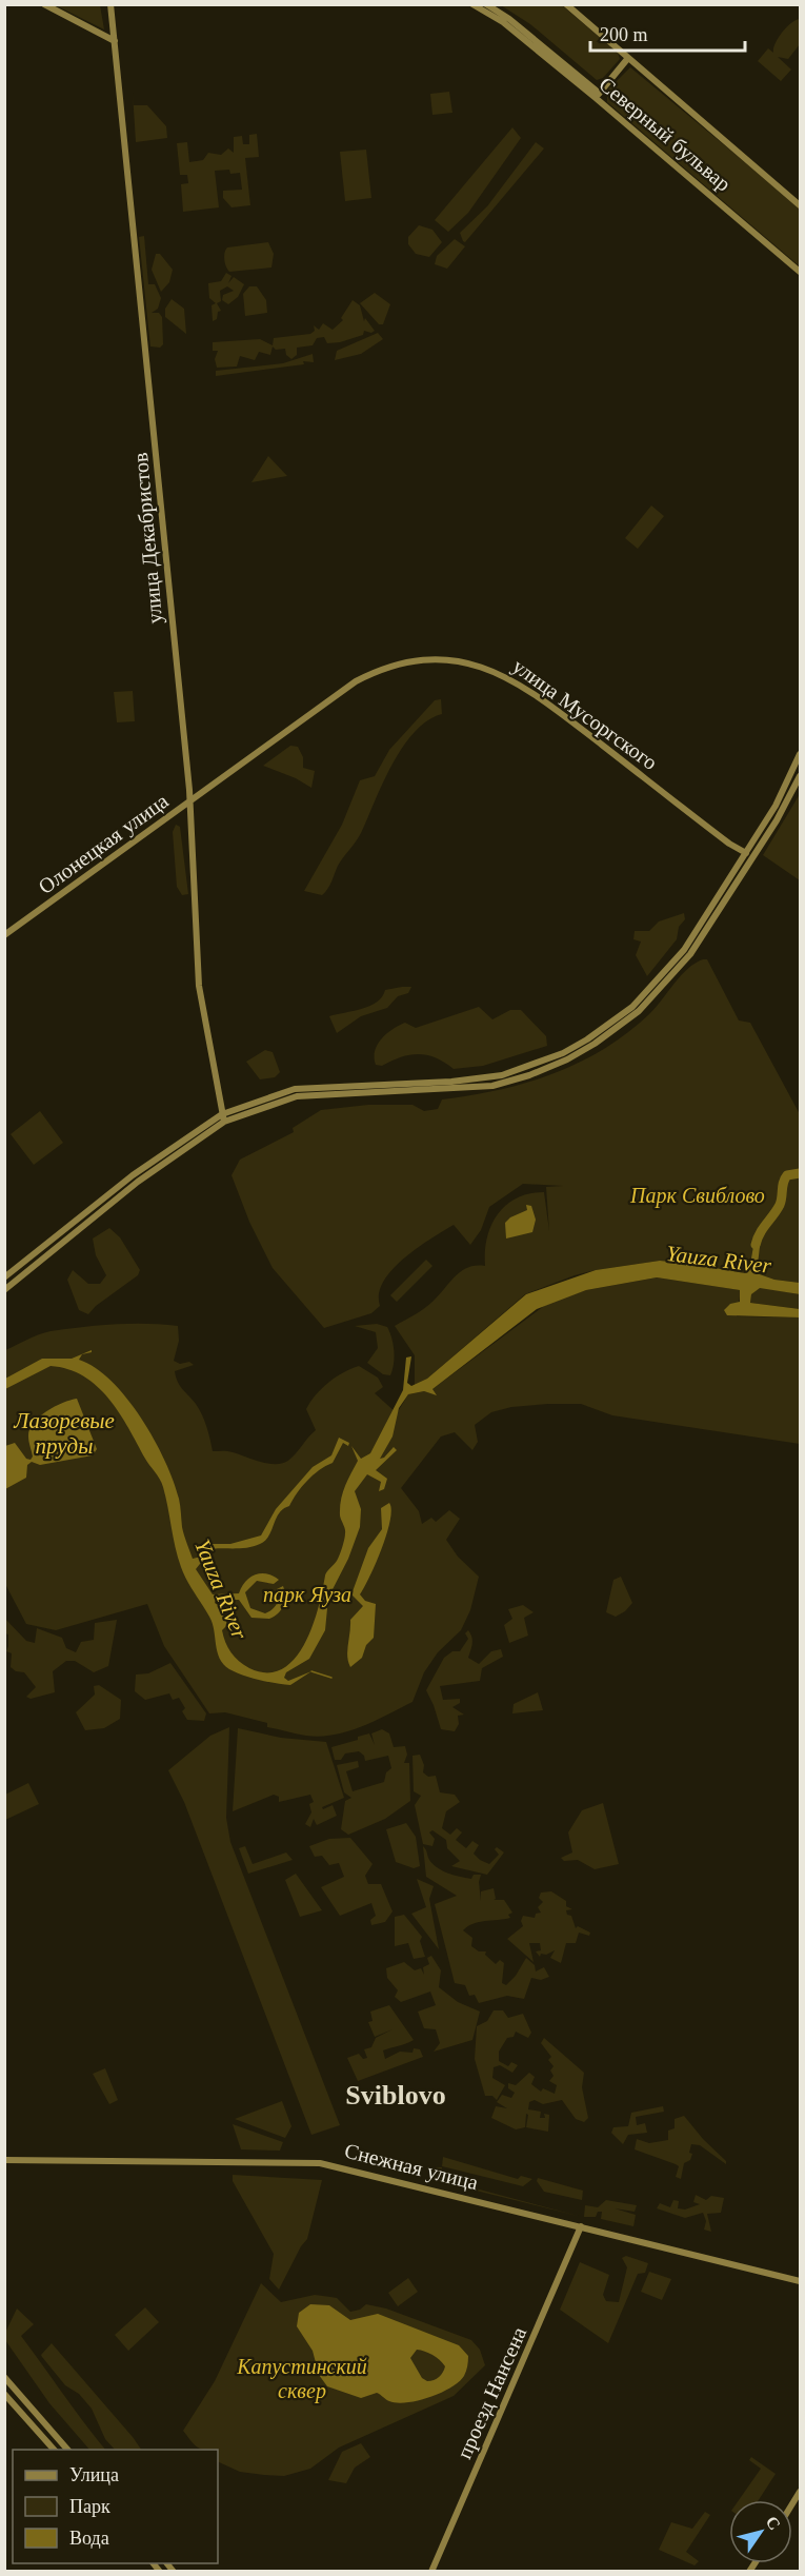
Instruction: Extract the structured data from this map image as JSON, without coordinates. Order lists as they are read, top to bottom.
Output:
{
  "streets": {
    "main road": [
      "Северный бульвар",
      "улица Декабристов",
      "улица Мусоргского",
      "Олонецкая улица",
      "Снежная улица",
      "проезд Нансена"
    ]
  },
  "crossings": [
    ["улица Декабристов", "улица Мусоргского"],
    ["улица Декабристов", "Олонецкая улица"],
    ["улица Мусоргского", "Олонецкая улица"],
    ["Снежная улица", "проезд Нансена"]
  ],
  "districts": ["Sviblovo"],
  "water": ["Yauza River", "Лазоревые пруды"],
  "parks": ["Парк Свиблово", "парк Яуза", "Капустинский сквер"],
  "legend": ["Улица", "Парк", "Вода"],
  "scale_bar": "200 m",
  "north": "top right"
}
